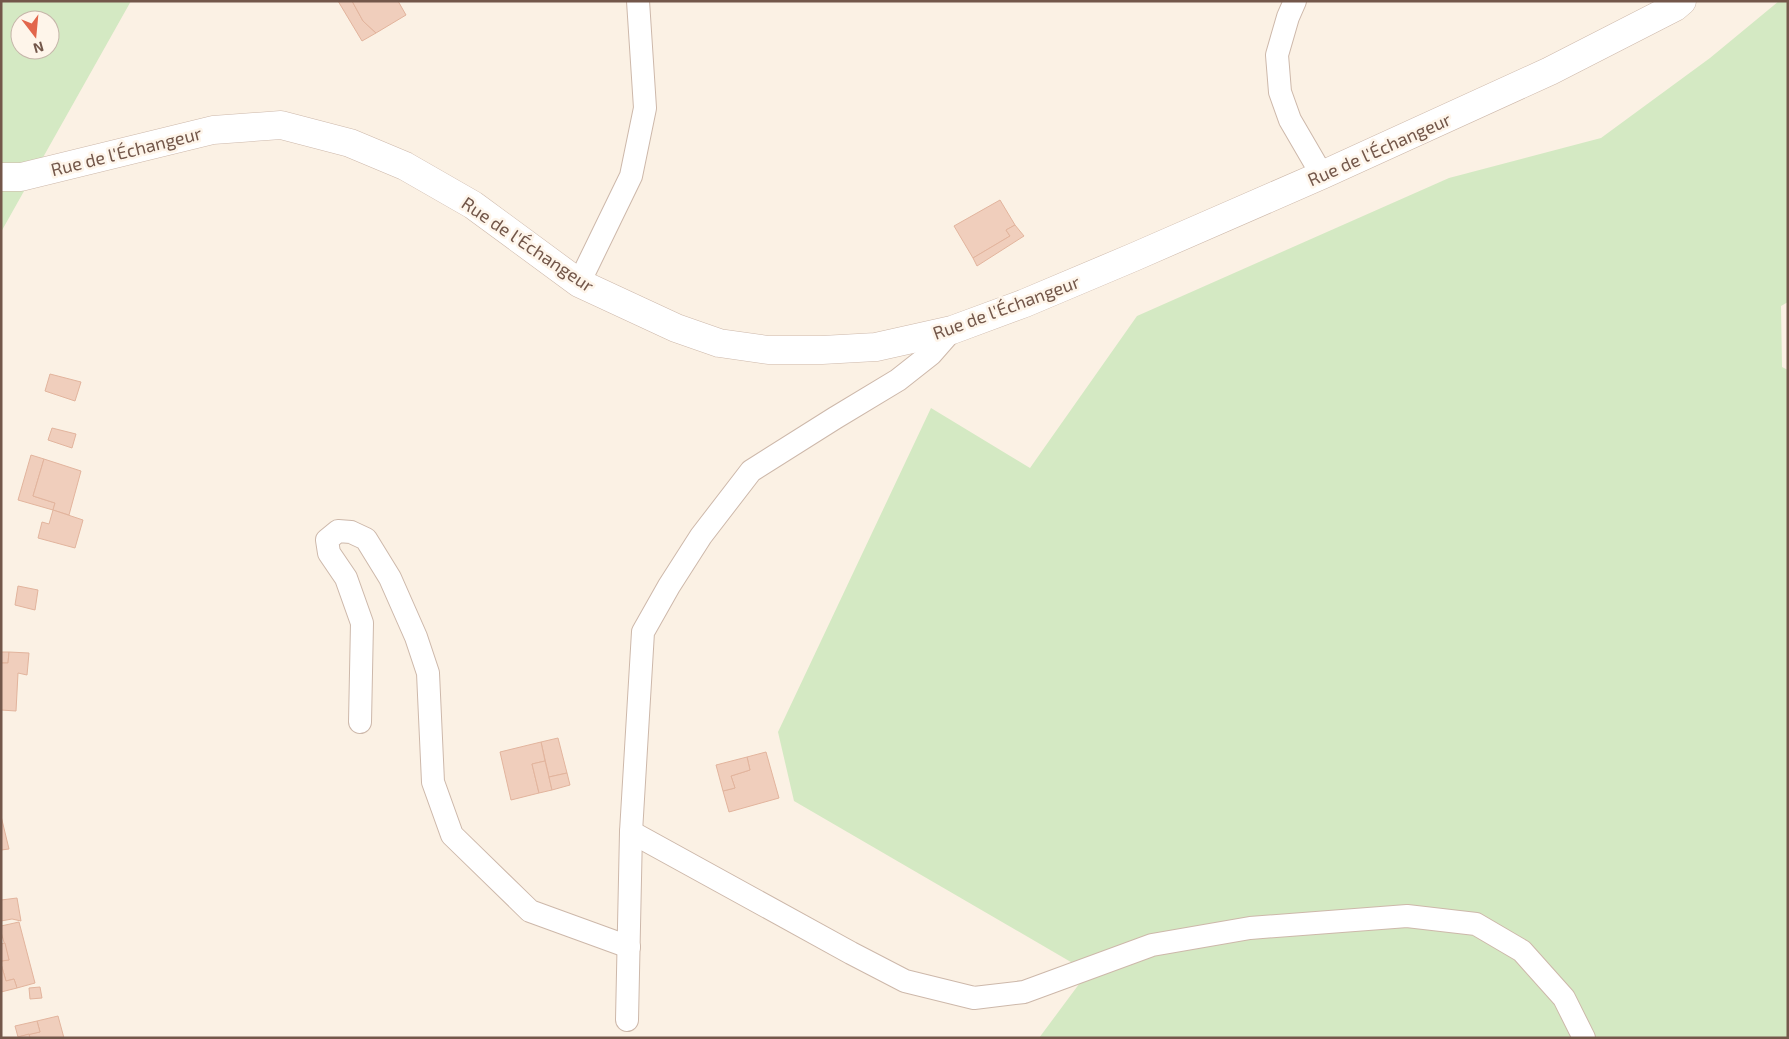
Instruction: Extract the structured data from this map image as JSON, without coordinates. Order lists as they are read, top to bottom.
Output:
{
  "streets": {
    "street": ["Rue de l'Échangeur"]
  },
  "north": "bottom"
}
